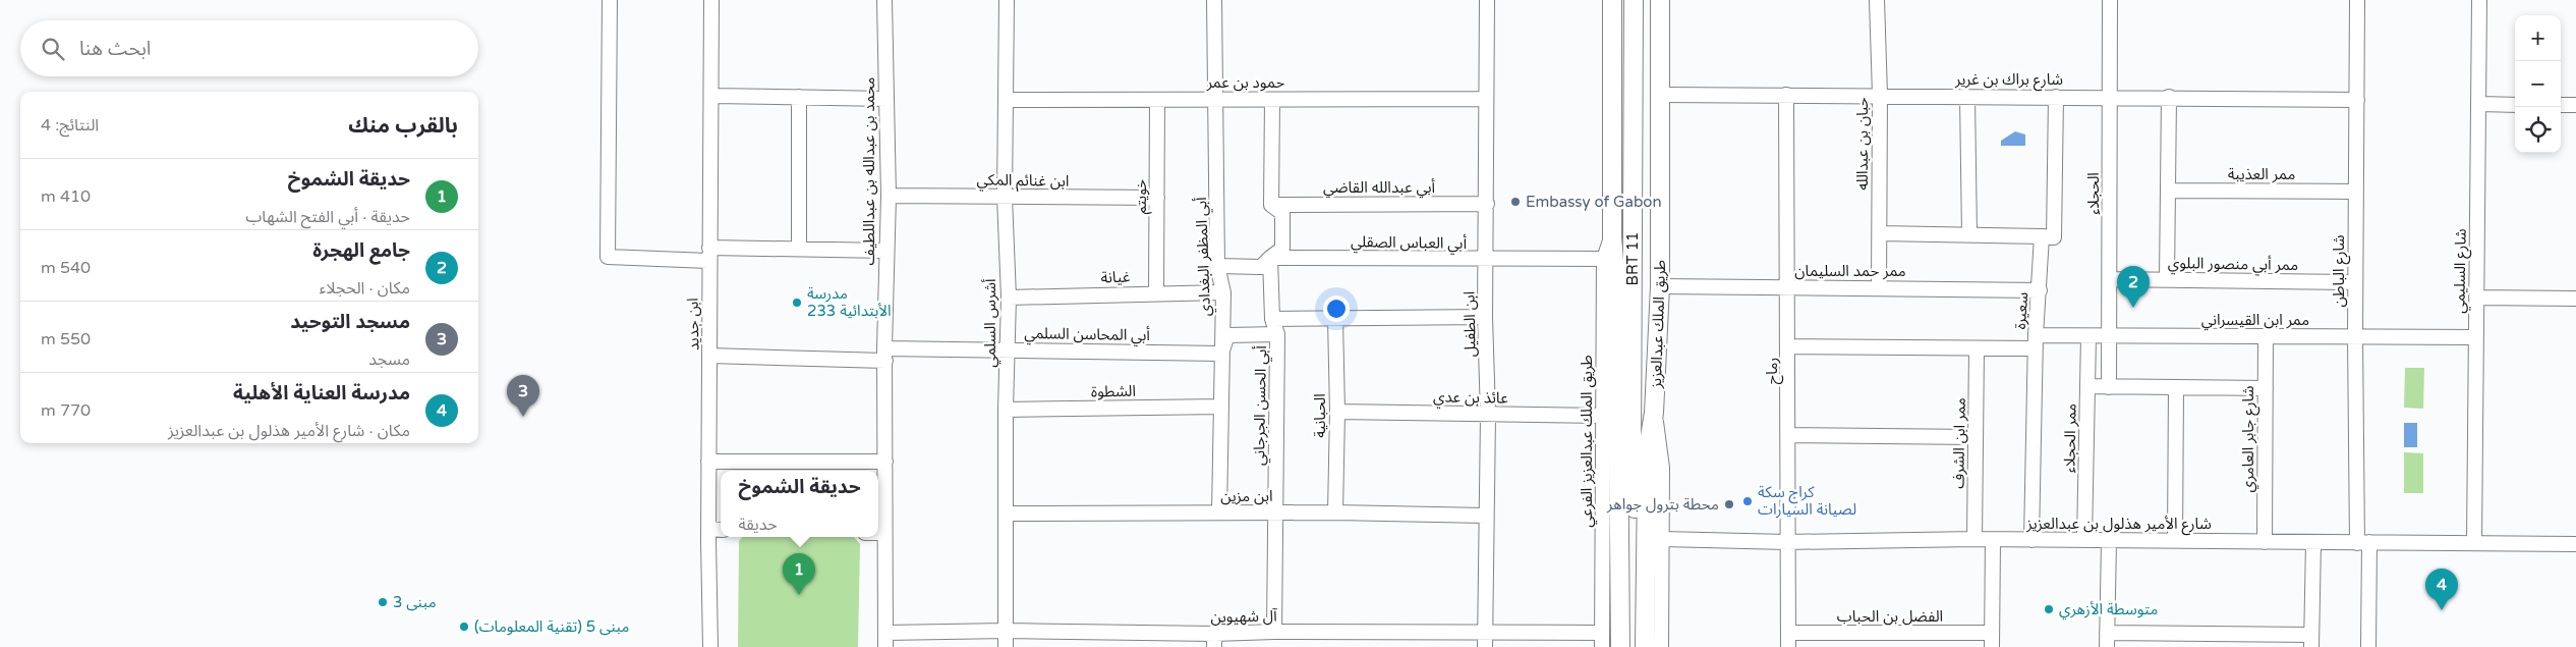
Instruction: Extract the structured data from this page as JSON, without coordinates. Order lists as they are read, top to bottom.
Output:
{
  "streets": {
    "main road": ["BRT 11", "طريق الملك عبدالعزيز"],
    "street": [
      "شارع براك بن غرير",
      "حمود بن عمر",
      "حبان بن عبدالله",
      "محمد بن عبدالله بن عبداللطيف",
      "ممر العذيبة",
      "ابن غنائم المكي",
      "أبي عبدالله القاضي",
      "الحجلاء",
      "خويتم",
      "أبي العباس الصقلي",
      "أبي المظفر البغدادي",
      "ممر أبي منصور البلوي",
      "ممر حمد السليمان",
      "شارع الباطن",
      "شارع السليمي",
      "غيانة",
      "سعيرة",
      "ممر ابن القيسراني",
      "أشرس السلمي",
      "ابن جديد",
      "ابن الطفيل",
      "أبي المحاسن السلمي",
      "رماح",
      "الشطوة",
      "عائذ بن عدي",
      "أبي الحسن الجرجاني",
      "الحبانية",
      "ممر الحجلاء",
      "شارع جابر العامري",
      "طريق الملك عبدالعزيز الفرعي",
      "ممر ابن الشرف",
      "ابن مزين",
      "شارع الأمير هذلول بن عبدالعزيز",
      "آل شهيوين",
      "الفضل بن الحباب"
    ]
  },
  "crossings": [
    ["شارع براك بن غرير", "حبان بن عبدالله"],
    ["شارع براك بن غرير", "الحجلاء"],
    ["شارع براك بن غرير", "شارع الباطن"],
    ["شارع براك بن غرير", "طريق الملك عبدالعزيز"],
    ["شارع براك بن غرير", "رماح"],
    ["حمود بن عمر", "خويتم"],
    ["حمود بن عمر", "أبي المظفر البغدادي"],
    ["حمود بن عمر", "أشرس السلمي"],
    ["حمود بن عمر", "ابن الطفيل"],
    ["حبان بن عبدالله", "ممر حمد السليمان"],
    ["محمد بن عبدالله بن عبداللطيف", "ابن غنائم المكي"],
    ["محمد بن عبدالله بن عبداللطيف", "أبي المحاسن السلمي"],
    ["محمد بن عبدالله بن عبداللطيف", "آل شهيوين"],
    ["ممر العذيبة", "شارع الباطن"],
    ["ابن غنائم المكي", "خويتم"],
    ["ابن غنائم المكي", "أشرس السلمي"],
    ["أبي عبدالله القاضي", "ابن الطفيل"],
    ["الحجلاء", "ممر أبي منصور البلوي"],
    ["الحجلاء", "ممر ابن القيسراني"],
    ["خويتم", "غيانة"],
    ["أبي العباس الصقلي", "أبي المظفر البغدادي"],
    ["أبي العباس الصقلي", "ابن الطفيل"],
    ["أبي العباس الصقلي", "أبي الحسن الجرجاني"],
    ["أبي العباس الصقلي", "طريق الملك عبدالعزيز الفرعي"],
    ["أبي المظفر البغدادي", "غيانة"],
    ["أبي المظفر البغدادي", "أبي المحاسن السلمي"],
    ["أبي المظفر البغدادي", "الشطوة"],
    ["أبي المظفر البغدادي", "ابن مزين"],
    ["BRT 11", "طريق الملك عبدالعزيز"],
    ["ممر أبي منصور البلوي", "شارع الباطن"],
    ["ممر حمد السليمان", "سعيرة"],
    ["ممر حمد السليمان", "طريق الملك عبدالعزيز"],
    ["ممر حمد السليمان", "رماح"],
    ["شارع الباطن", "ممر ابن القيسراني"],
    ["شارع الباطن", "شارع الأمير هذلول بن عبدالعزيز"],
    ["شارع السليمي", "ممر ابن القيسراني"],
    ["شارع السليمي", "شارع الأمير هذلول بن عبدالعزيز"],
    ["غيانة", "أشرس السلمي"],
    ["سعيرة", "ممر ابن القيسراني"],
    ["سعيرة", "شارع الأمير هذلول بن عبدالعزيز"],
    ["ممر ابن القيسراني", "رماح"],
    ["ممر ابن القيسراني", "ممر الحجلاء"],
    ["ممر ابن القيسراني", "شارع جابر العامري"],
    ["ممر ابن القيسراني", "ممر ابن الشرف"],
    ["أشرس السلمي", "أبي المحاسن السلمي"],
    ["أشرس السلمي", "الشطوة"],
    ["أشرس السلمي", "ابن مزين"],
    ["أشرس السلمي", "آل شهيوين"],
    ["ابن جديد", "أبي المحاسن السلمي"],
    ["ابن الطفيل", "عائذ بن عدي"],
    ["ابن الطفيل", "ابن مزين"],
    ["ابن الطفيل", "آل شهيوين"],
    ["رماح", "شارع الأمير هذلول بن عبدالعزيز"],
    ["رماح", "الفضل بن الحباب"],
    ["عائذ بن عدي", "الحبانية"],
    ["عائذ بن عدي", "طريق الملك عبدالعزيز الفرعي"],
    ["أبي الحسن الجرجاني", "ابن مزين"],
    ["أبي الحسن الجرجاني", "آل شهيوين"],
    ["الحبانية", "ابن مزين"],
    ["ممر الحجلاء", "شارع الأمير هذلول بن عبدالعزيز"],
    ["شارع جابر العامري", "شارع الأمير هذلول بن عبدالعزيز"],
    ["طريق الملك عبدالعزيز الفرعي", "آل شهيوين"],
    ["ممر ابن الشرف", "شارع الأمير هذلول بن عبدالعزيز"]
  ],
  "places": [
    "Embassy of Gabon",
    "مدرسة الأبتدائية 233",
    "كراج سكة لصيانة السيارات",
    "محطة بترول جواهر",
    "مبنى 3",
    "متوسطة الأزهري",
    "مبنى 5 (تقنية المعلومات)"
  ],
  "page": {
    "map_buttons": ["+", "−"],
    "search": "ابحث هنا",
    "heading": ["بالقرب منك", "النتائج: 4"],
    "list": [
      {
        "mark": "1",
        "name": "حديقة الشموخ",
        "note": "حديقة · أبي الفتح الشهاب",
        "value": "410 m"
      },
      {
        "mark": "2",
        "name": "جامع الهجرة",
        "note": "مكان · الحجلاء",
        "value": "540 m"
      },
      {
        "mark": "3",
        "name": "مسجد التوحيد",
        "note": "مسجد",
        "value": "550 m"
      },
      {
        "mark": "4",
        "name": "مدرسة العناية الأهلية",
        "note": "مكان · شارع الأمير هذلول بن عبدالعزيز",
        "value": "770 m"
      }
    ],
    "pins": [
      "2",
      "3",
      "1",
      "4"
    ],
    "popup": ["حديقة الشموخ", "حديقة"]
  }
}
